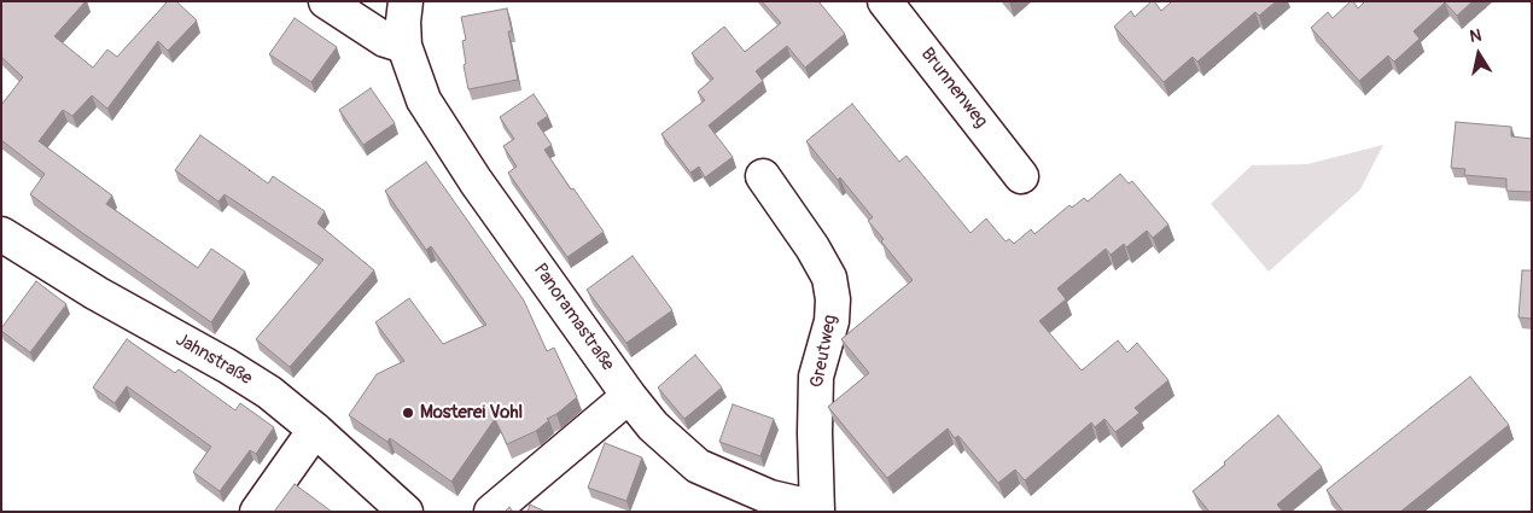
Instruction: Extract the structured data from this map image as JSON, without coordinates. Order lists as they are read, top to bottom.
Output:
{
  "streets": {
    "street": [
      "Brunnenweg",
      "Panoramastraße",
      "Greutweg",
      "Jahnstraße"
    ]
  },
  "crossings": [
    ["Panoramastraße", "Greutweg"]
  ],
  "places": ["Mosterei Vohl"],
  "north": "top"
}
